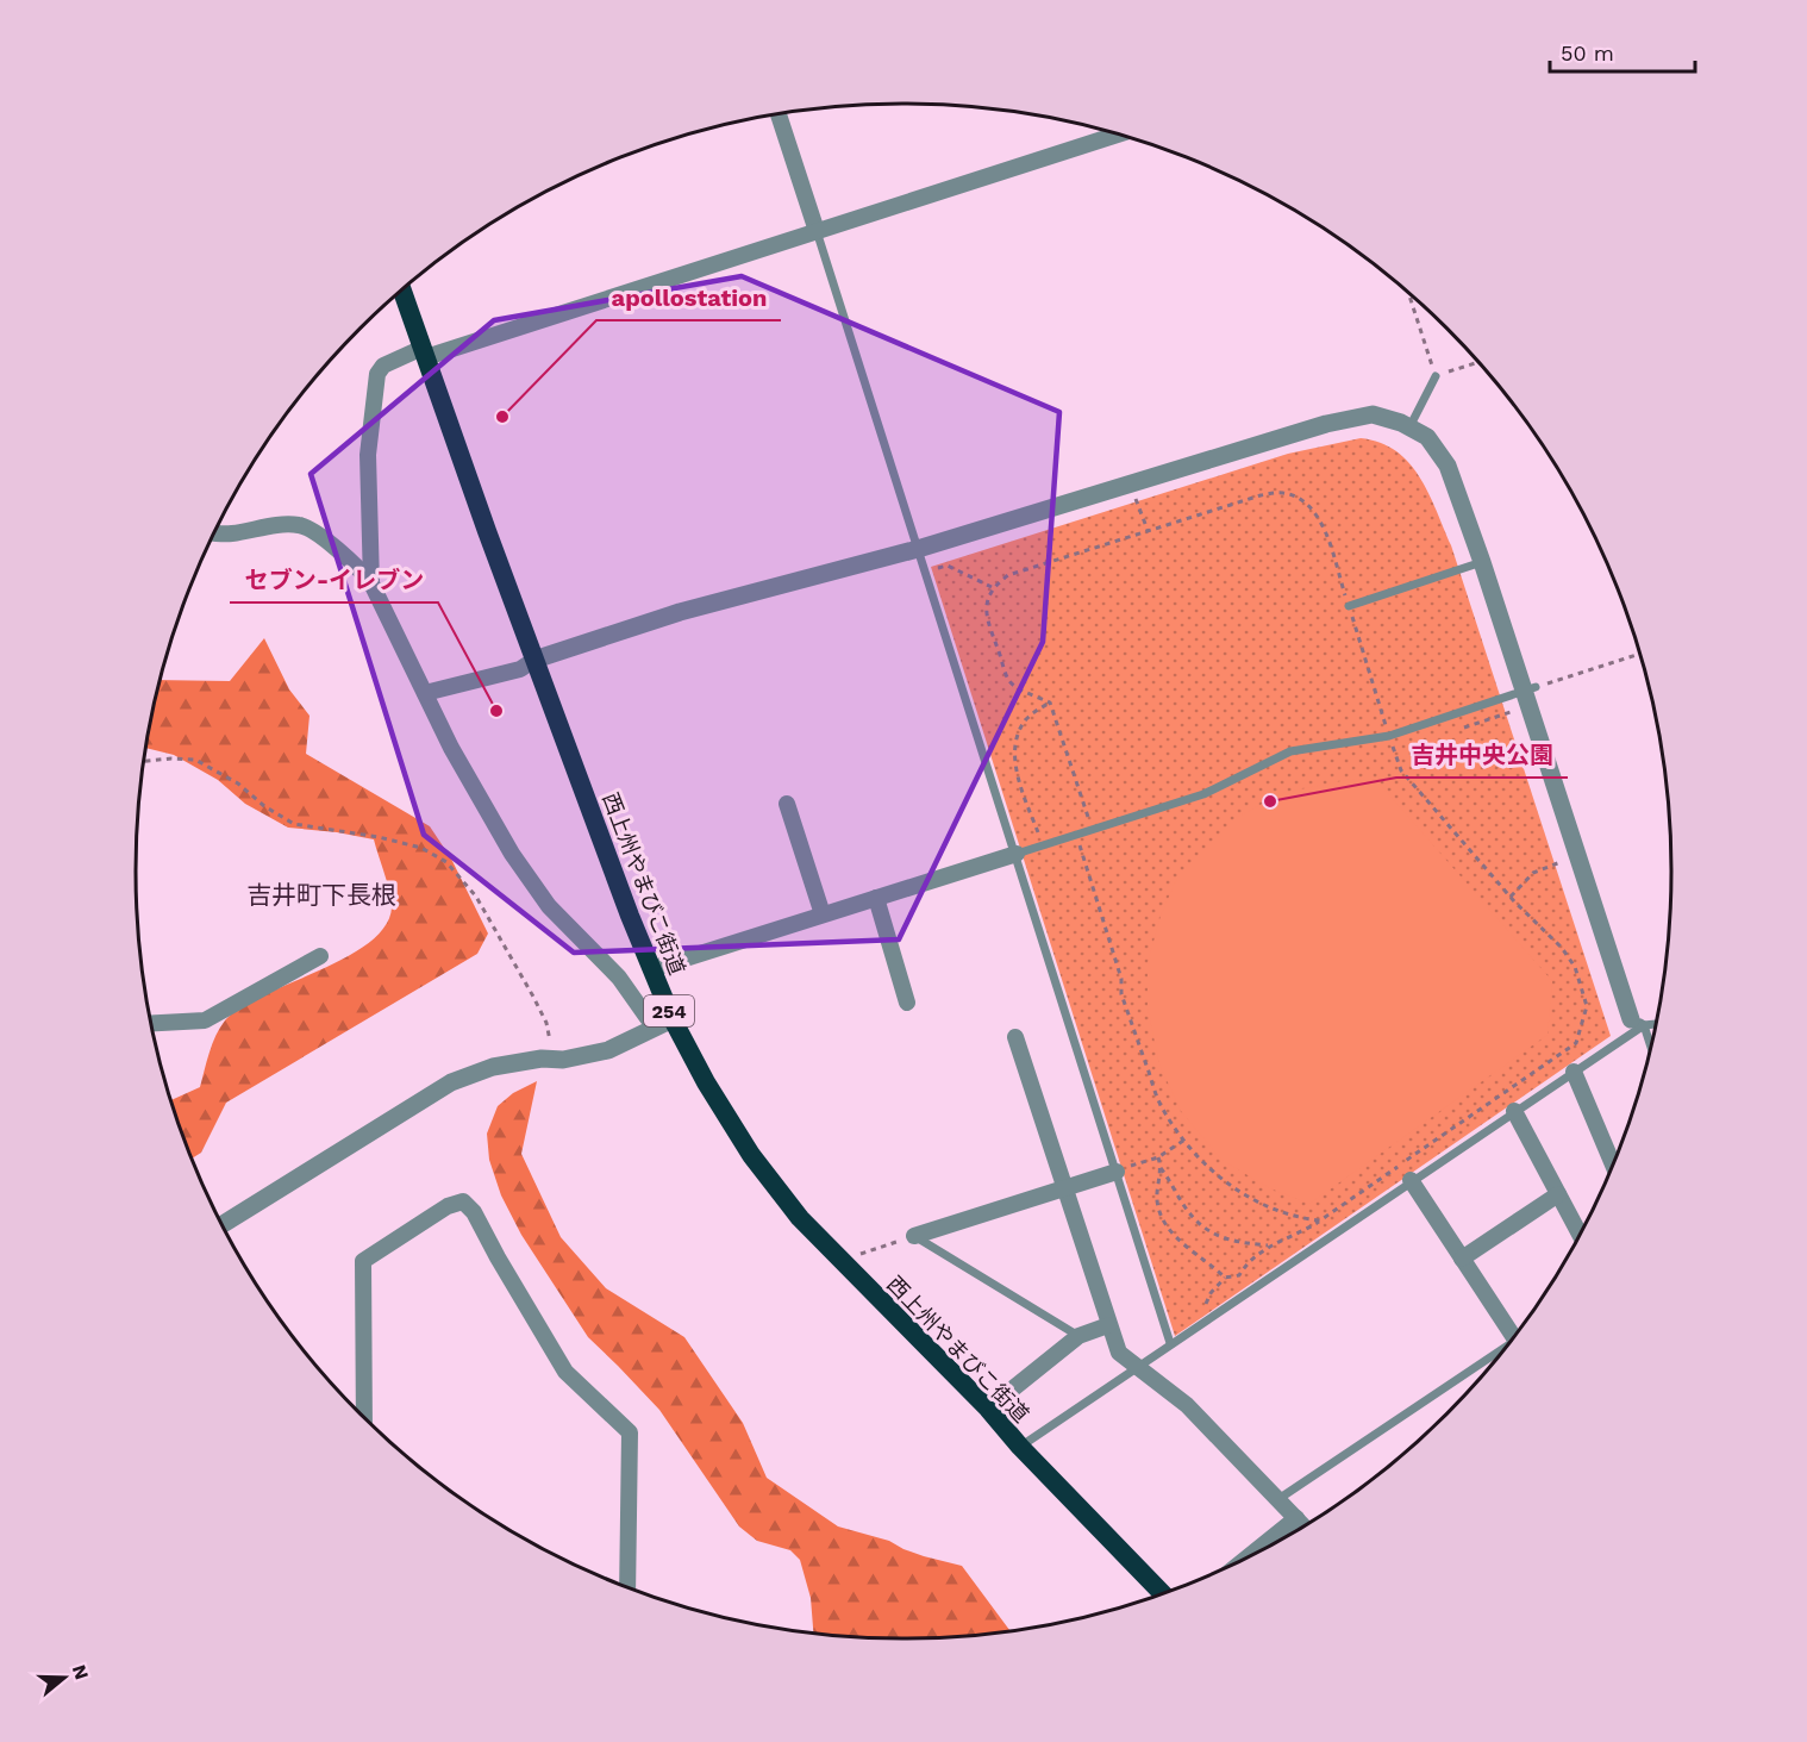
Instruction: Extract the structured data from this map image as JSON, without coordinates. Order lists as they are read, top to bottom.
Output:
{
  "streets": {
    "highway": ["西上州やまびこ街道", "254"]
  },
  "districts": ["吉井町下長根"],
  "places": ["apollostation", "セブン-イレブン", "吉井中央公園"],
  "scale_bar": "50 m",
  "north": "right"
}
